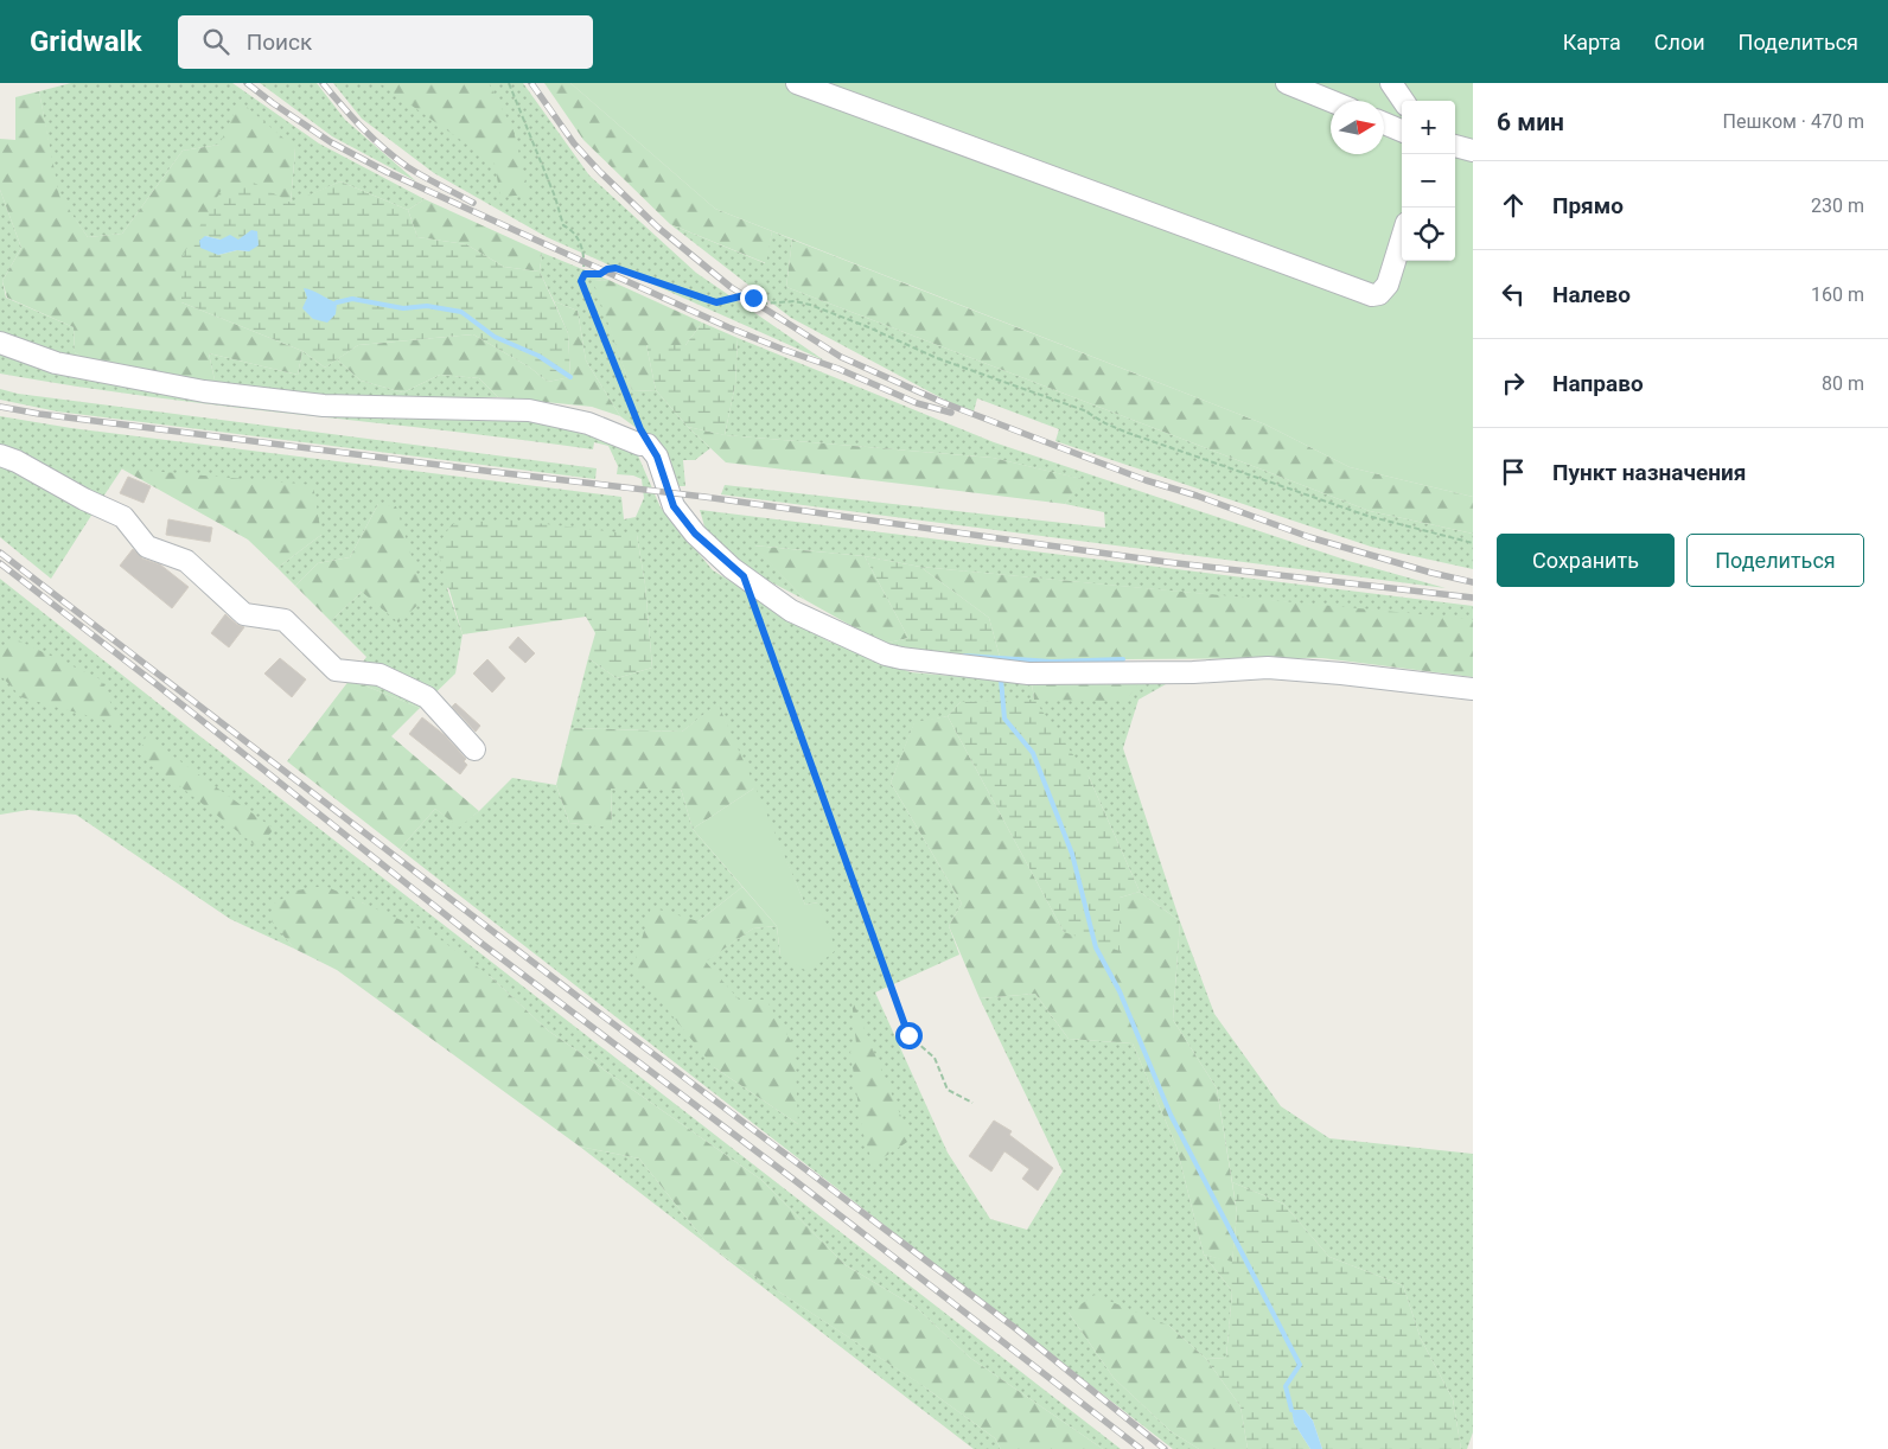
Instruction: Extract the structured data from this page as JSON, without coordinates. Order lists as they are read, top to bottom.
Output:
{
  "north": "right",
  "page": {
    "header": "Gridwalk",
    "search": "Поиск",
    "nav": ["Карта", "Слои", "Поделиться"],
    "heading": ["6 мин", "Пешком · 470 m"],
    "map_buttons": ["+", "−"],
    "list": [
      ["Прямо", "230 m"],
      ["Налево", "160 m"],
      ["Направо", "80 m"],
      "Пункт назначения"
    ],
    "buttons": ["Сохранить", "Поделиться"]
  }
}
